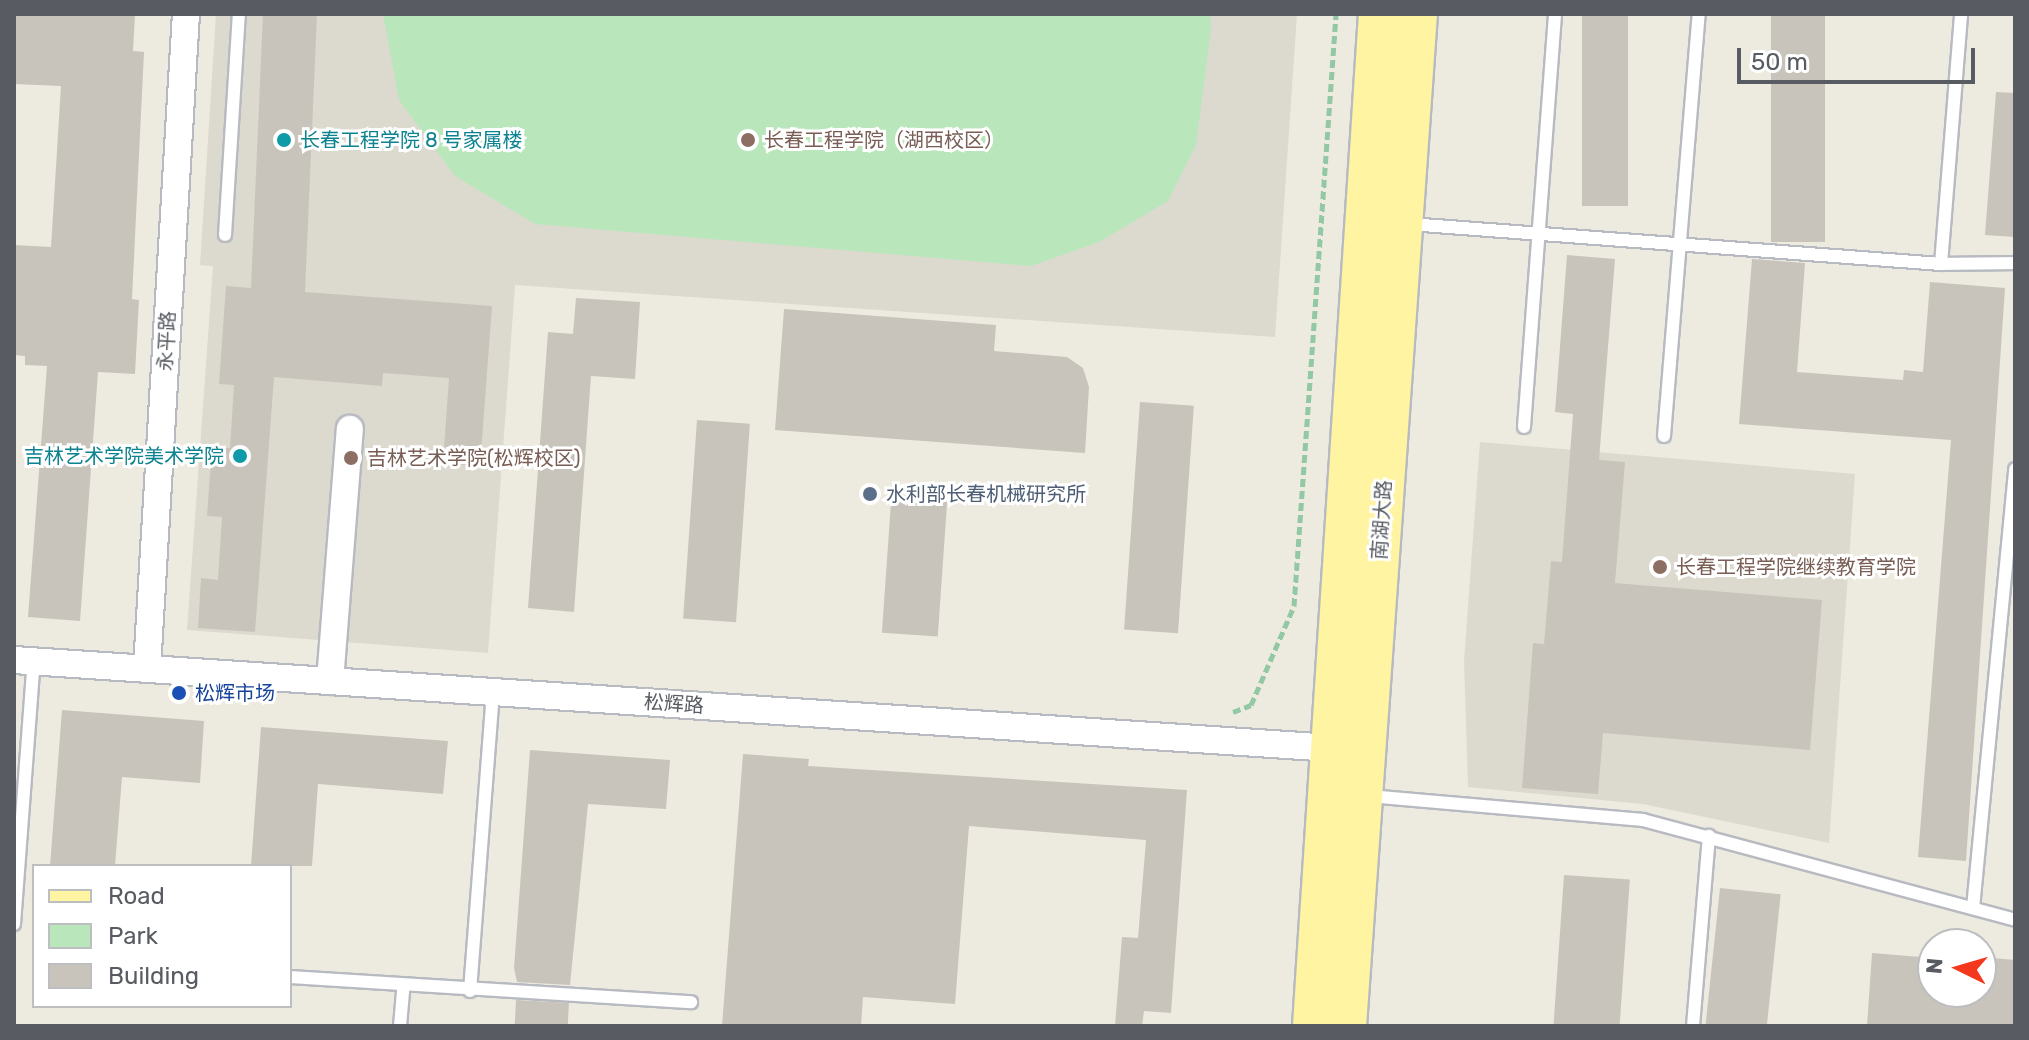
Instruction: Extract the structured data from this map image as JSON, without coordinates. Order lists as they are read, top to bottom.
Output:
{
  "streets": {
    "main road": ["南湖大路"],
    "street": ["永平路", "松辉路"]
  },
  "crossings": [
    ["永平路", "松辉路"],
    ["南湖大路", "松辉路"]
  ],
  "places": [
    "长春工程学院 8 号家属楼",
    "长春工程学院（湖西校区）",
    "吉林艺术学院美术学院",
    "吉林艺术学院(松辉校区)",
    "水利部长春机械研究所",
    "长春工程学院继续教育学院",
    "松辉市场"
  ],
  "legend": ["Road", "Park", "Building"],
  "scale_bar": "50 m",
  "north": "left"
}
